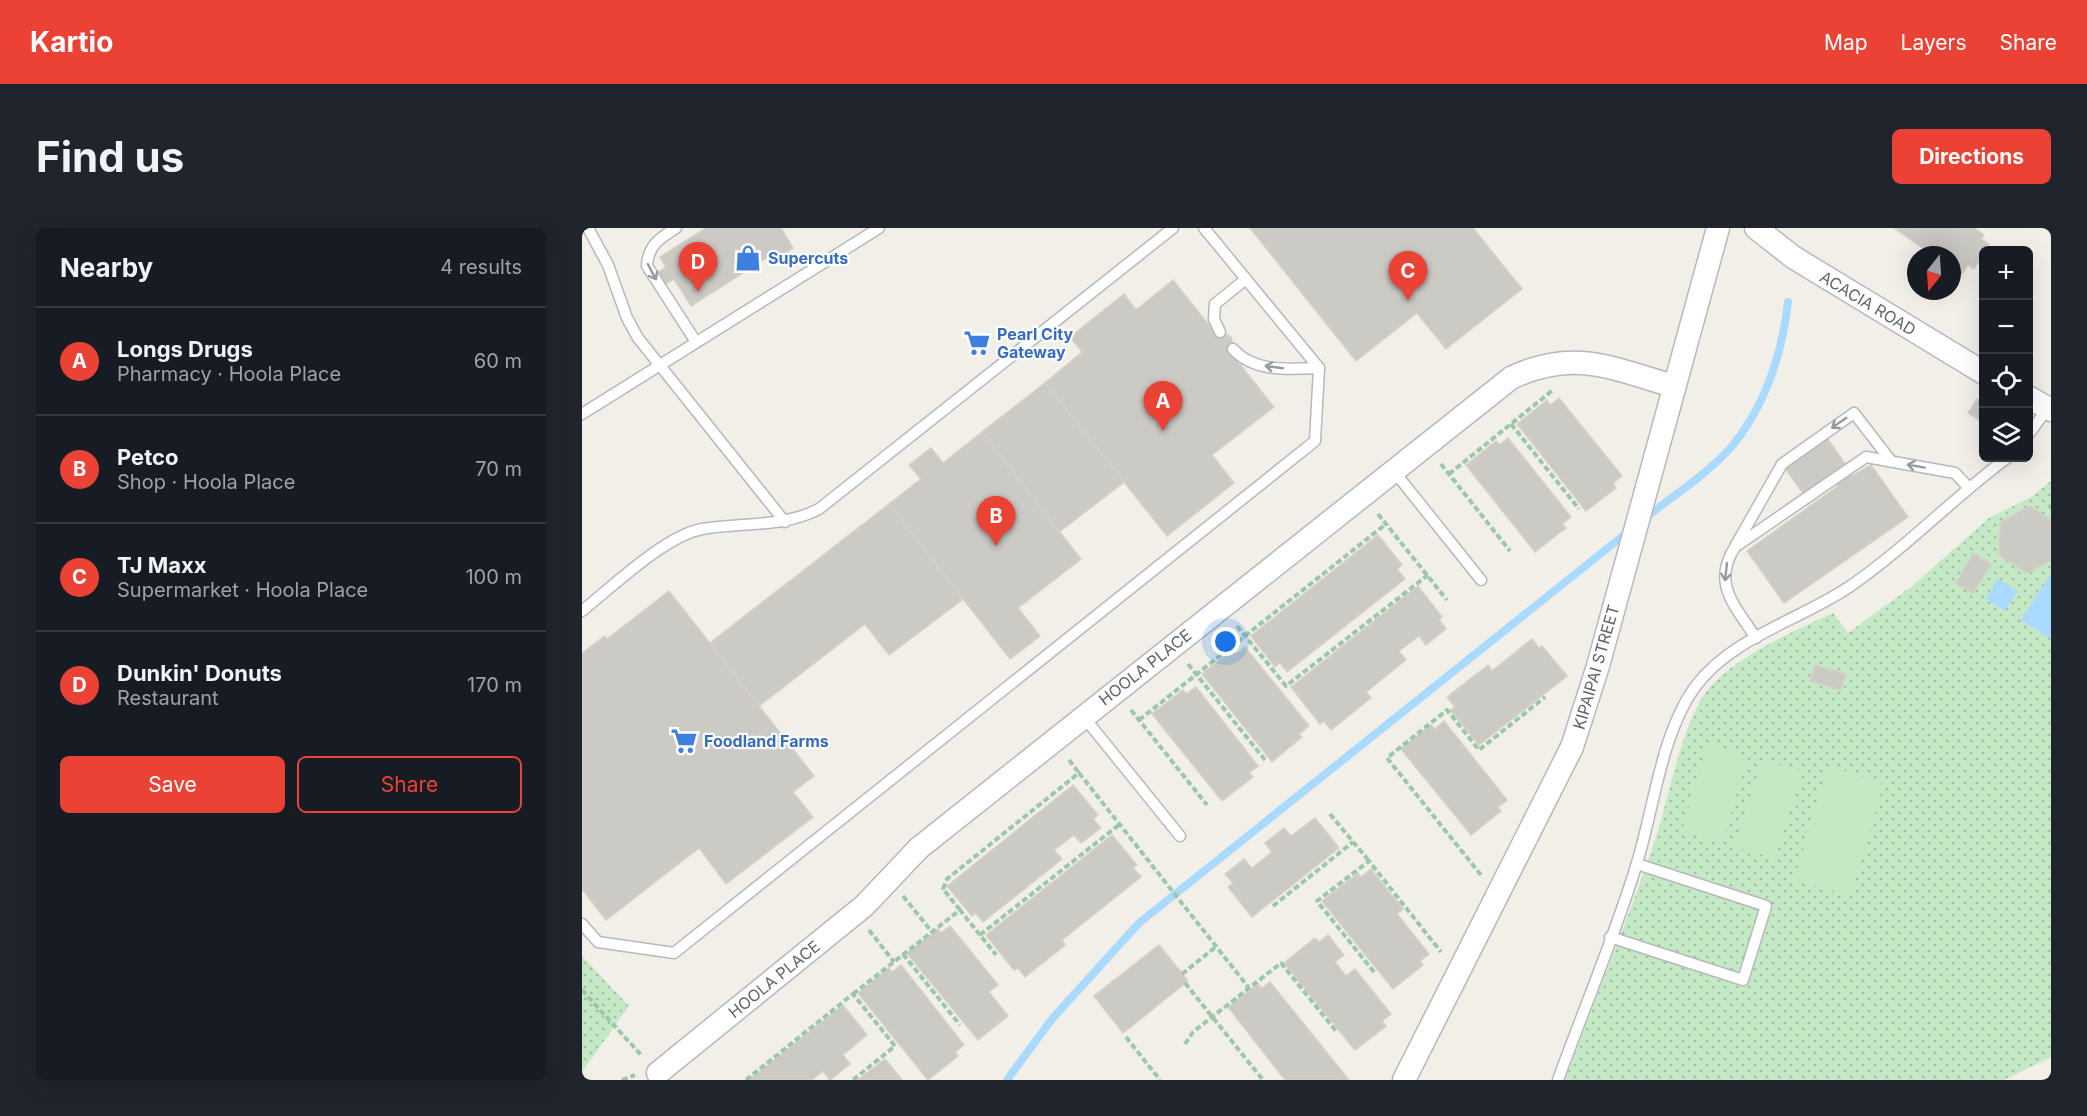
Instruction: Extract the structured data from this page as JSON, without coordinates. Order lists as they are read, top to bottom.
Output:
{
  "streets": {
    "street": ["ACACIA ROAD", "HOOLA PLACE", "KIPAIPAI STREET"]
  },
  "crossings": [
    ["HOOLA PLACE", "KIPAIPAI STREET"]
  ],
  "places": {
    "shop": ["Supercuts"],
    "supermarket": ["Pearl City Gateway", "Foodland Farms"]
  },
  "north": "bottom",
  "page": {
    "header": "Kartio",
    "nav": ["Map", "Layers", "Share"],
    "buttons": [
      "Directions",
      ["Save", "Share"]
    ],
    "title": "Find us",
    "heading": ["Nearby", "4 results"],
    "pins": [
      "D",
      "C",
      "A",
      "B"
    ],
    "map_buttons": ["+", "−"],
    "list": [
      {
        "mark": "A",
        "name": "Longs Drugs",
        "note": "Pharmacy · Hoola Place",
        "value": "60 m"
      },
      {
        "mark": "B",
        "name": "Petco",
        "note": "Shop · Hoola Place",
        "value": "70 m"
      },
      {
        "mark": "C",
        "name": "TJ Maxx",
        "note": "Supermarket · Hoola Place",
        "value": "100 m"
      },
      {
        "mark": "D",
        "name": "Dunkin' Donuts",
        "note": "Restaurant",
        "value": "170 m"
      }
    ]
  }
}
